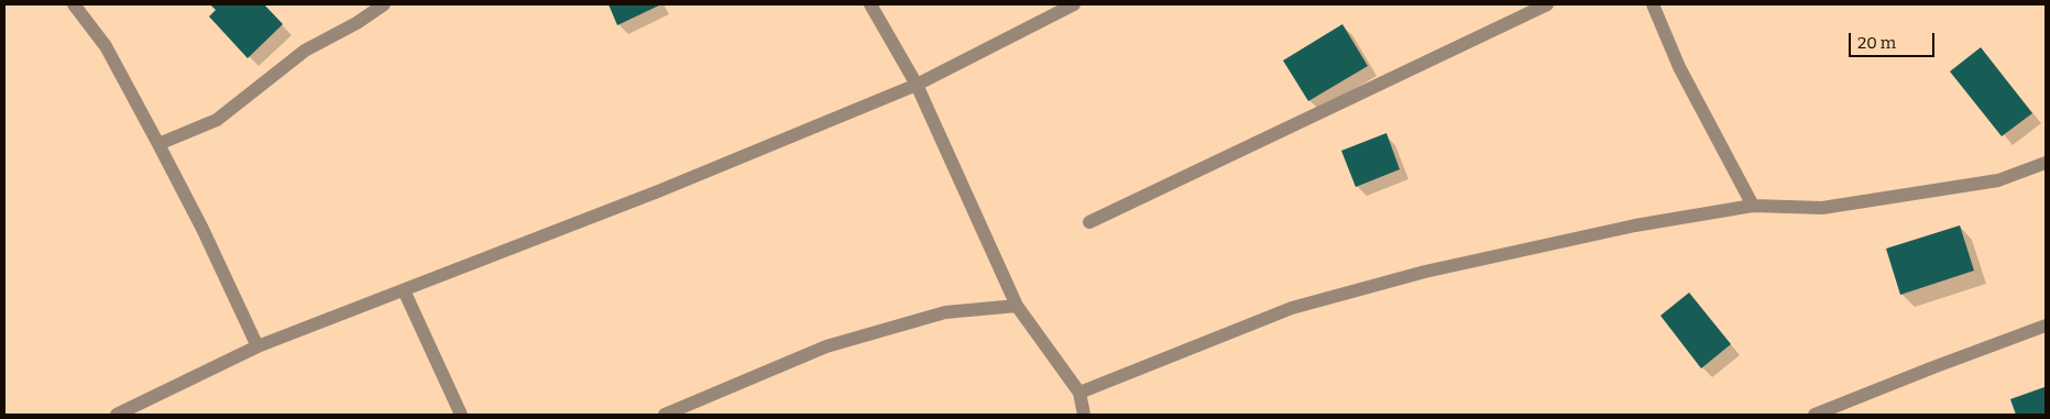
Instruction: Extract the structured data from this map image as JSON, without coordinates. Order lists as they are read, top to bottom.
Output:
{
  "scale_bar": "20 m"
}
